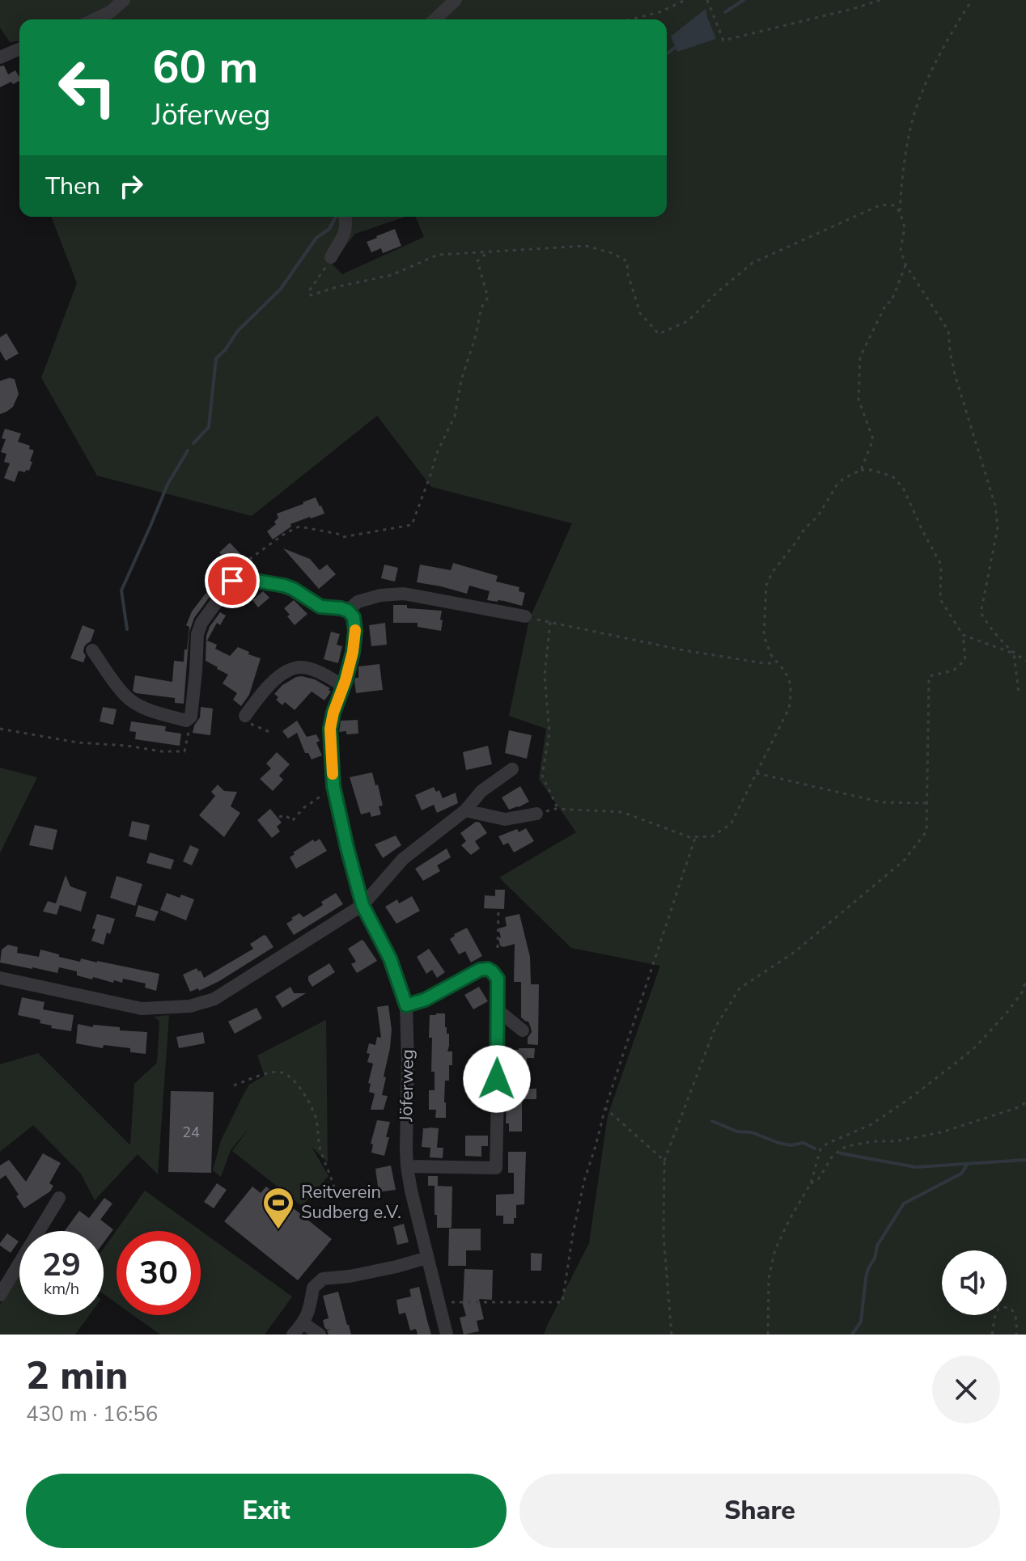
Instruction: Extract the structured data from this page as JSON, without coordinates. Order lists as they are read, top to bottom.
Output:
{
  "streets": {
    "street": ["Jöferweg"]
  },
  "places": {
    "sports": ["Reitverein Sudberg e.V."]
  },
  "house_numbers": ["24"],
  "page": {
    "turn": ["60 m", "Jöferweg"],
    "then": "Then",
    "speed": "29 km/h",
    "limit": "30",
    "heading": ["2 min", "430 m · 16:56"],
    "buttons": ["Exit", "Share"]
  }
}
